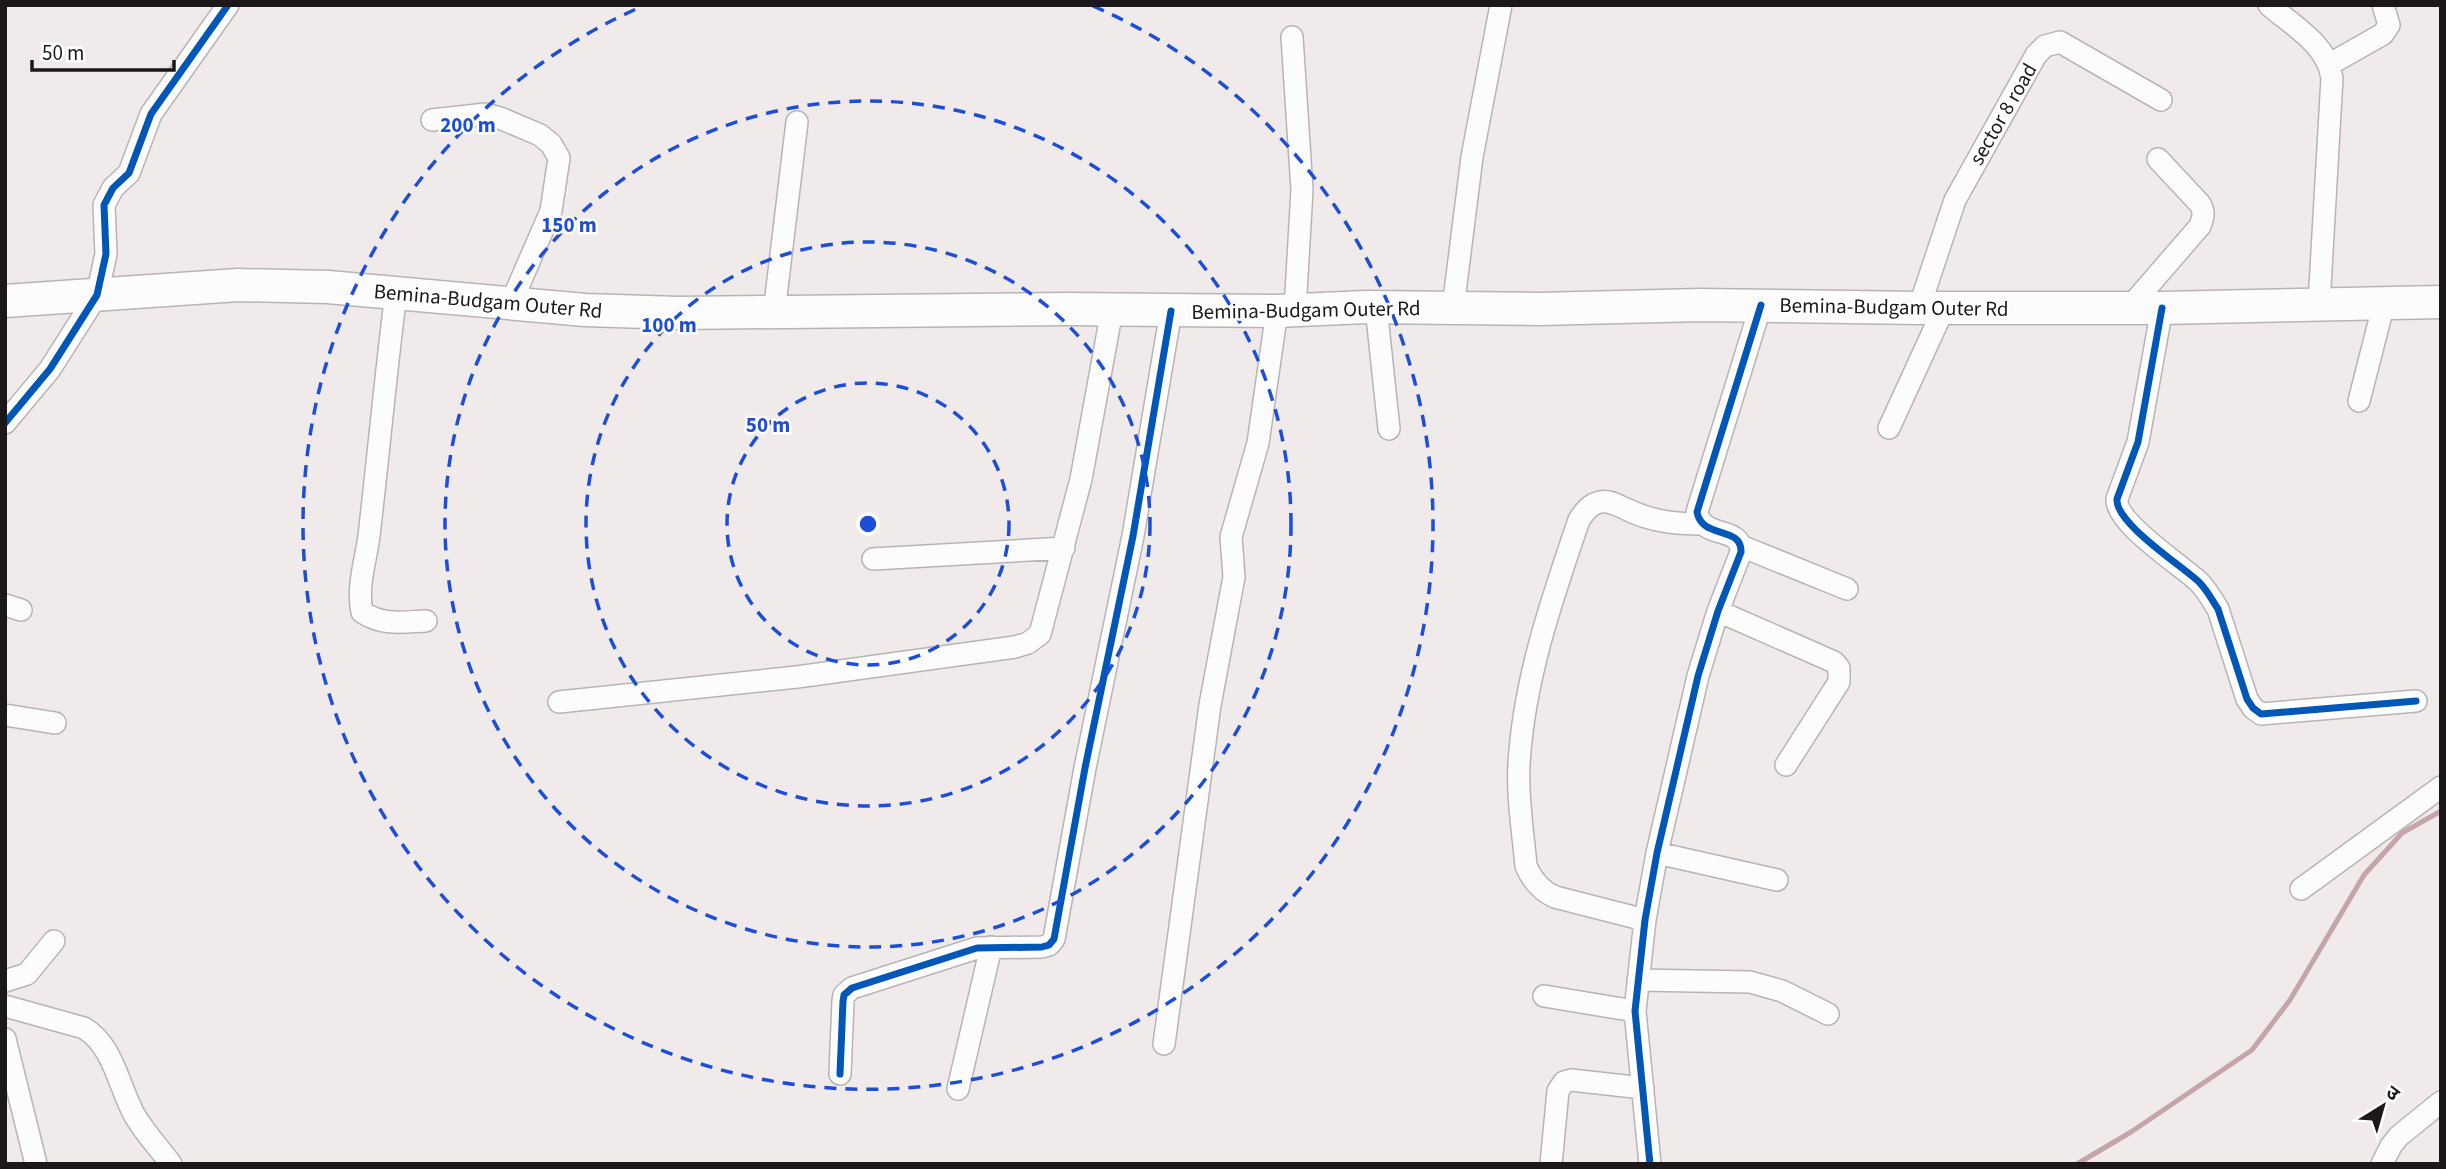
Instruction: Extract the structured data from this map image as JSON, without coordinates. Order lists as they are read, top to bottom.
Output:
{
  "streets": {
    "highway": ["Bemina-Budgam Outer Rd"],
    "street": ["sector 8 road"]
  },
  "crossings": [
    ["sector 8 road", "Bemina-Budgam Outer Rd"]
  ],
  "scale_bar": "50 m",
  "north": "top right",
  "rings": [
    "200 m",
    "150 m",
    "100 m",
    "50 m"
  ]
}
